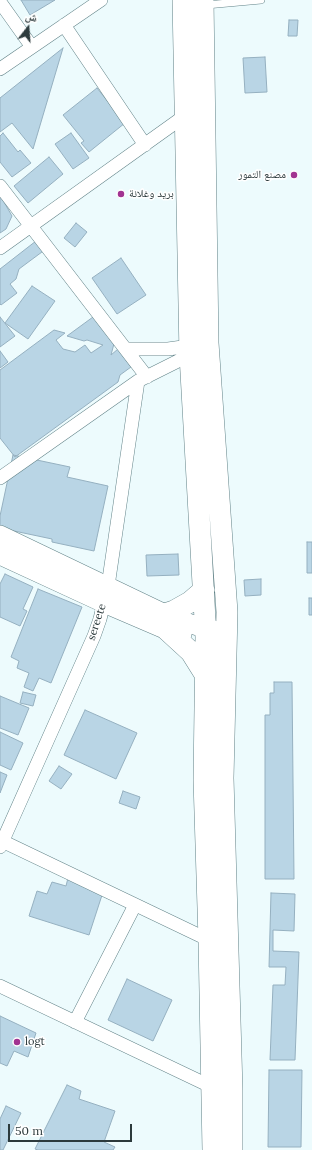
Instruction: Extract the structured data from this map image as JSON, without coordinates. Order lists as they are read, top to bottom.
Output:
{
  "streets": {
    "street": ["sereete"]
  },
  "places": ["مصنع التمور", "بريد وغلانة", "logt"],
  "scale_bar": "50 m",
  "north": "top"
}
